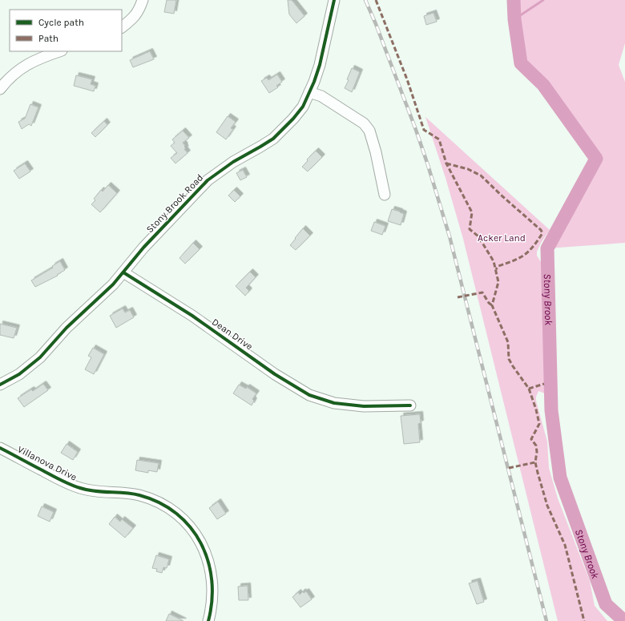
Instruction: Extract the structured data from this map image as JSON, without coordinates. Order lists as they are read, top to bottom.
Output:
{
  "streets": {
    "street": ["Stony Brook Road", "Dean Drive", "Villanova Drive"]
  },
  "crossings": [
    ["Stony Brook Road", "Dean Drive"]
  ],
  "water": ["Stony Brook"],
  "parks": ["Acker Land"],
  "legend": ["Cycle path", "Path"]
}
